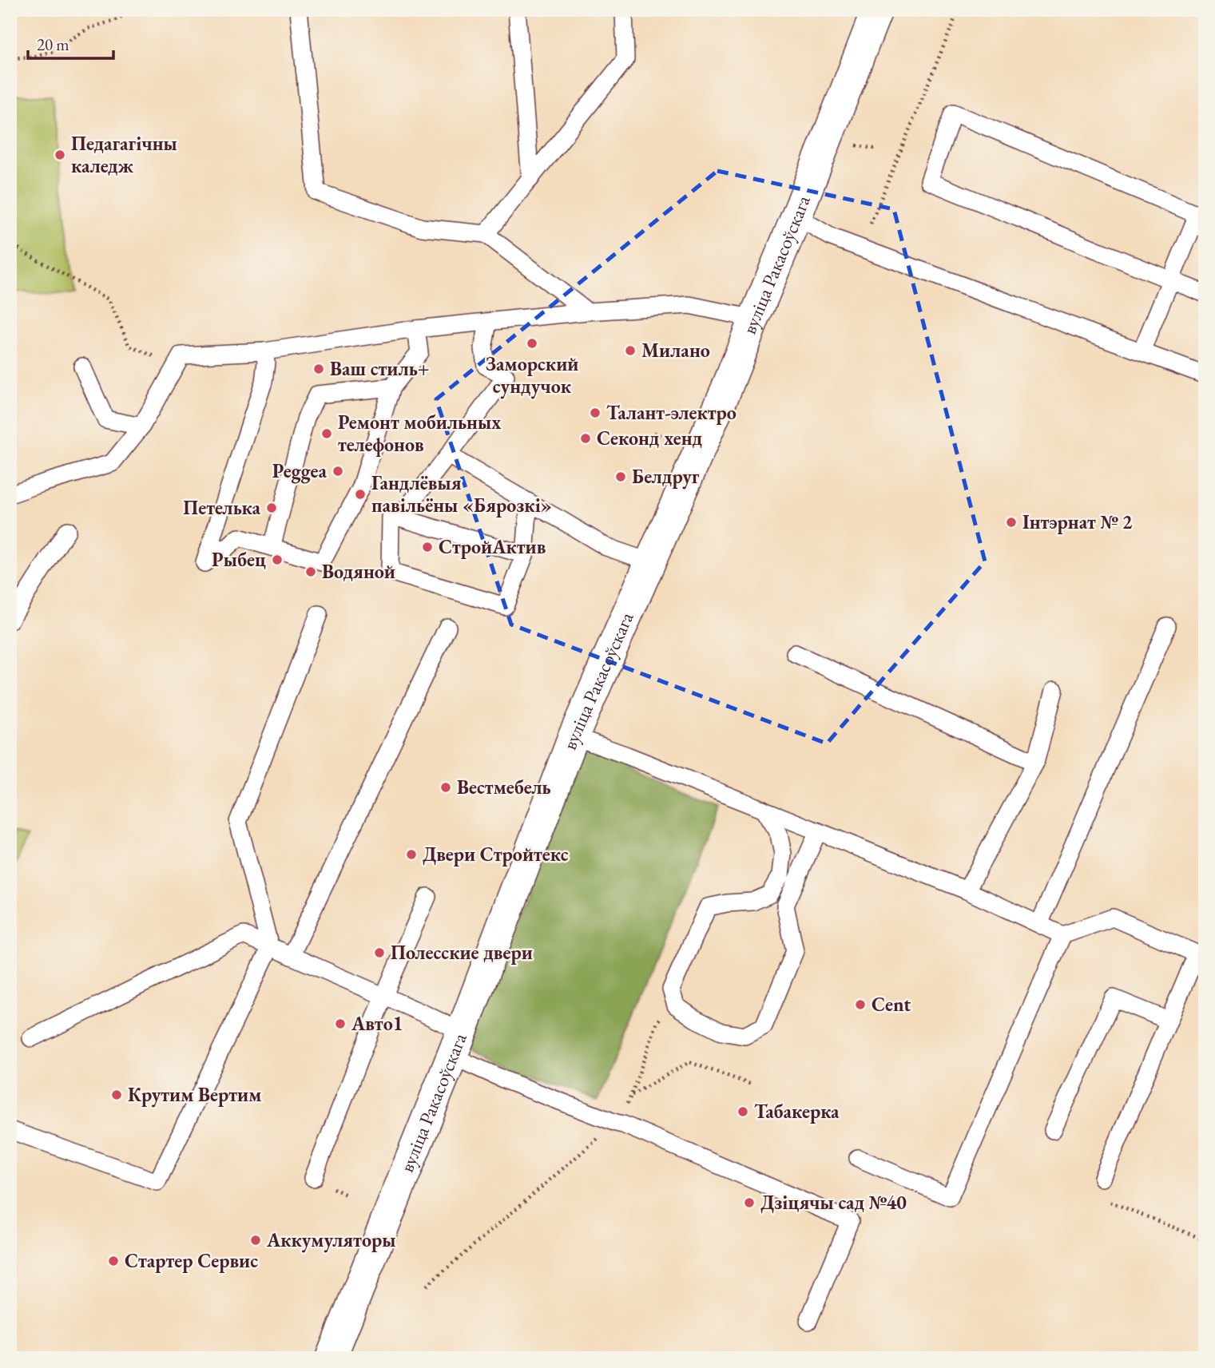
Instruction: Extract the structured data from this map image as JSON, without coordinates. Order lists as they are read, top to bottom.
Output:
{
  "streets": {
    "main road": ["вуліца Ракасоўскага"]
  },
  "places": [
    "Педагагічны каледж",
    "Заморский сундучок",
    "Милано",
    "Ваш стиль+",
    "Талант-электро",
    "Ремонт мобильных телефонов",
    "Секонд хенд",
    "Peggea",
    "Белдруг",
    "Гандлёвыя павільёны «Бярозкі»",
    "Петелька",
    "Інтэрнат № 2",
    "СтройАктив",
    "Рыбец",
    "Водяной",
    "Вестмебель",
    "Двери Стройтекс",
    "Полесские двери",
    "Cent",
    "Авто1",
    "Крутим Вертим",
    "Табакерка",
    "Дзіцячы сад №40",
    "Аккумуляторы",
    "Стартер Сервис"
  ],
  "scale_bar": "20 m"
}
